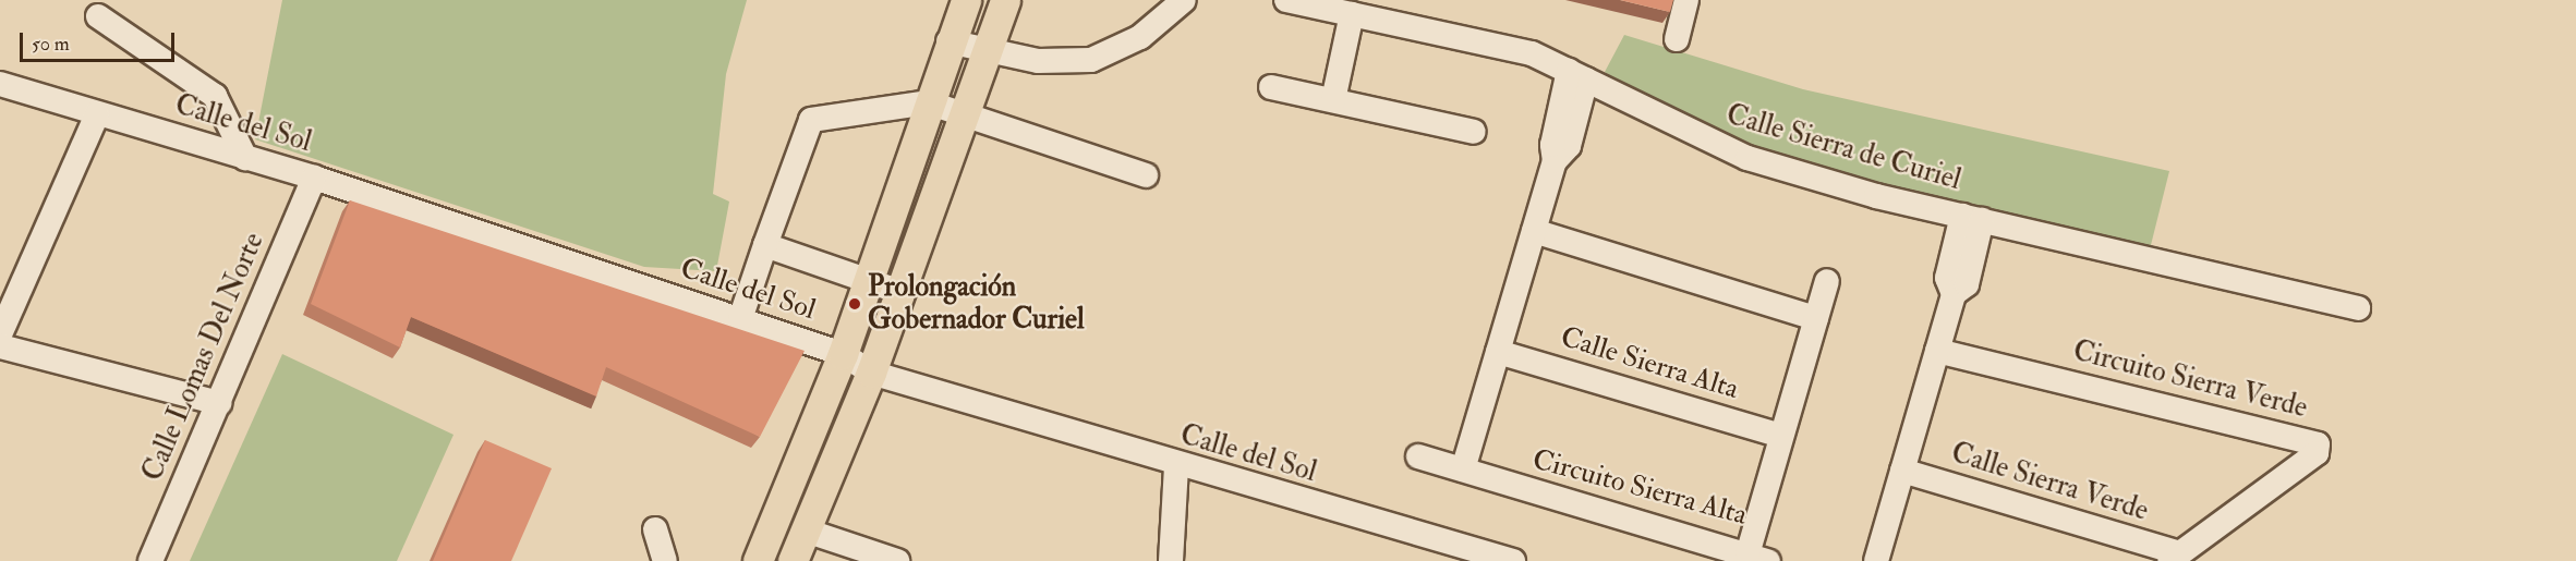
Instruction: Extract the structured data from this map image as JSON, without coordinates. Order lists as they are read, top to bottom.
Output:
{
  "streets": {
    "street": [
      "Calle del Sol",
      "Calle Sierra de Curiel",
      "Calle Lomas Del Norte",
      "Calle Sierra Alta",
      "Circuito Sierra Verde",
      "Calle Sierra Verde",
      "Circuito Sierra Alta"
    ]
  },
  "crossings": [
    ["Calle del Sol", "Calle Lomas Del Norte"],
    ["Calle Sierra Alta", "Circuito Sierra Alta"],
    ["Circuito Sierra Verde", "Calle Sierra Verde"]
  ],
  "places": ["Prolongación Gobernador Curiel"],
  "scale_bar": "50 m"
}
